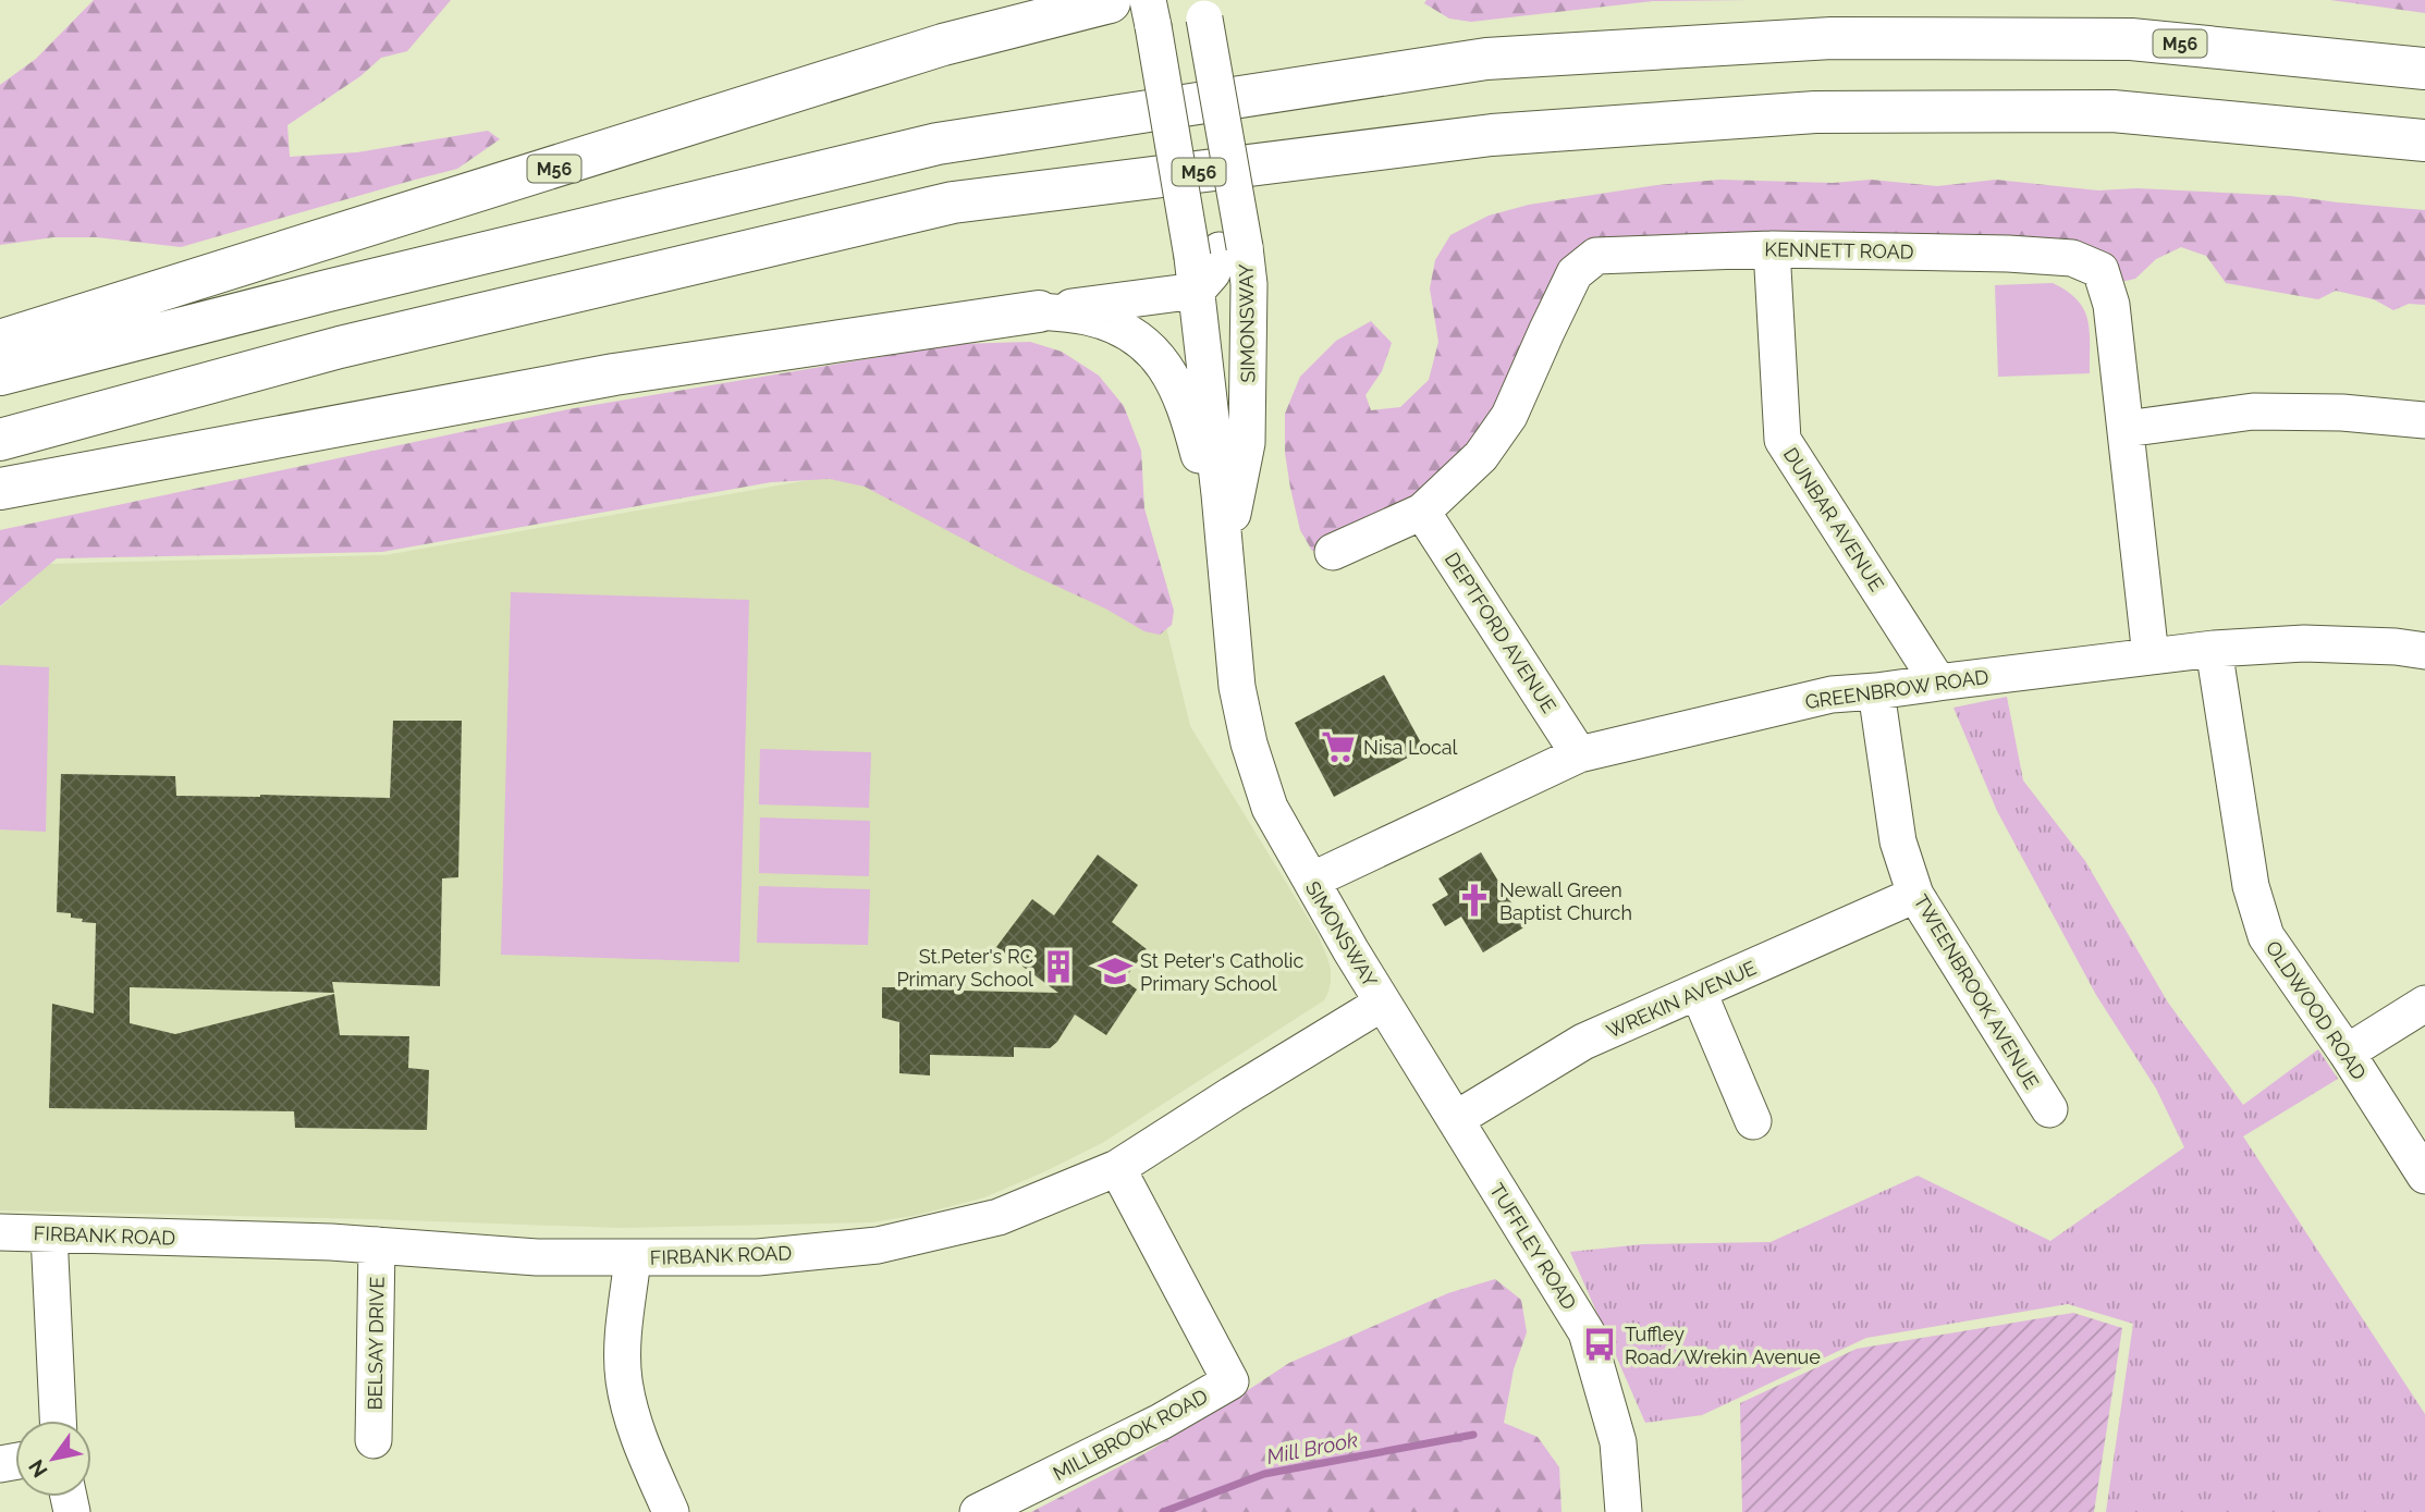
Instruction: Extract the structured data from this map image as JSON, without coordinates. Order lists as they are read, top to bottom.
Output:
{
  "streets": {
    "highway": ["M56"],
    "street": [
      "KENNETT ROAD",
      "SIMONSWAY",
      "DUNBAR AVENUE",
      "DEPTFORD AVENUE",
      "GREENBROW ROAD",
      "TWEENBROOK AVENUE",
      "WREKIN AVENUE",
      "OLDWOOD ROAD",
      "FIRBANK ROAD",
      "TUFFLEY ROAD",
      "BELSAY DRIVE",
      "MILLBROOK ROAD"
    ]
  },
  "crossings": [
    ["M56", "SIMONSWAY"],
    ["KENNETT ROAD", "DUNBAR AVENUE"],
    ["KENNETT ROAD", "DEPTFORD AVENUE"],
    ["KENNETT ROAD", "GREENBROW ROAD"],
    ["SIMONSWAY", "GREENBROW ROAD"],
    ["SIMONSWAY", "FIRBANK ROAD"],
    ["SIMONSWAY", "TUFFLEY ROAD"],
    ["DUNBAR AVENUE", "GREENBROW ROAD"],
    ["DEPTFORD AVENUE", "GREENBROW ROAD"],
    ["GREENBROW ROAD", "TWEENBROOK AVENUE"],
    ["GREENBROW ROAD", "OLDWOOD ROAD"],
    ["TWEENBROOK AVENUE", "WREKIN AVENUE"],
    ["WREKIN AVENUE", "TUFFLEY ROAD"],
    ["FIRBANK ROAD", "TUFFLEY ROAD"],
    ["FIRBANK ROAD", "BELSAY DRIVE"],
    ["FIRBANK ROAD", "MILLBROOK ROAD"]
  ],
  "water": ["Mill Brook"],
  "places": {
    "supermarket": ["Nisa Local"],
    "church": ["Newall Green Baptist Church"],
    "building": ["St.Peter's RC Primary School"],
    "school or university": ["St Peter's Catholic Primary School"],
    "bus stop": ["Tuffley Road/Wrekin Avenue"]
  },
  "north": "bottom left"
}
